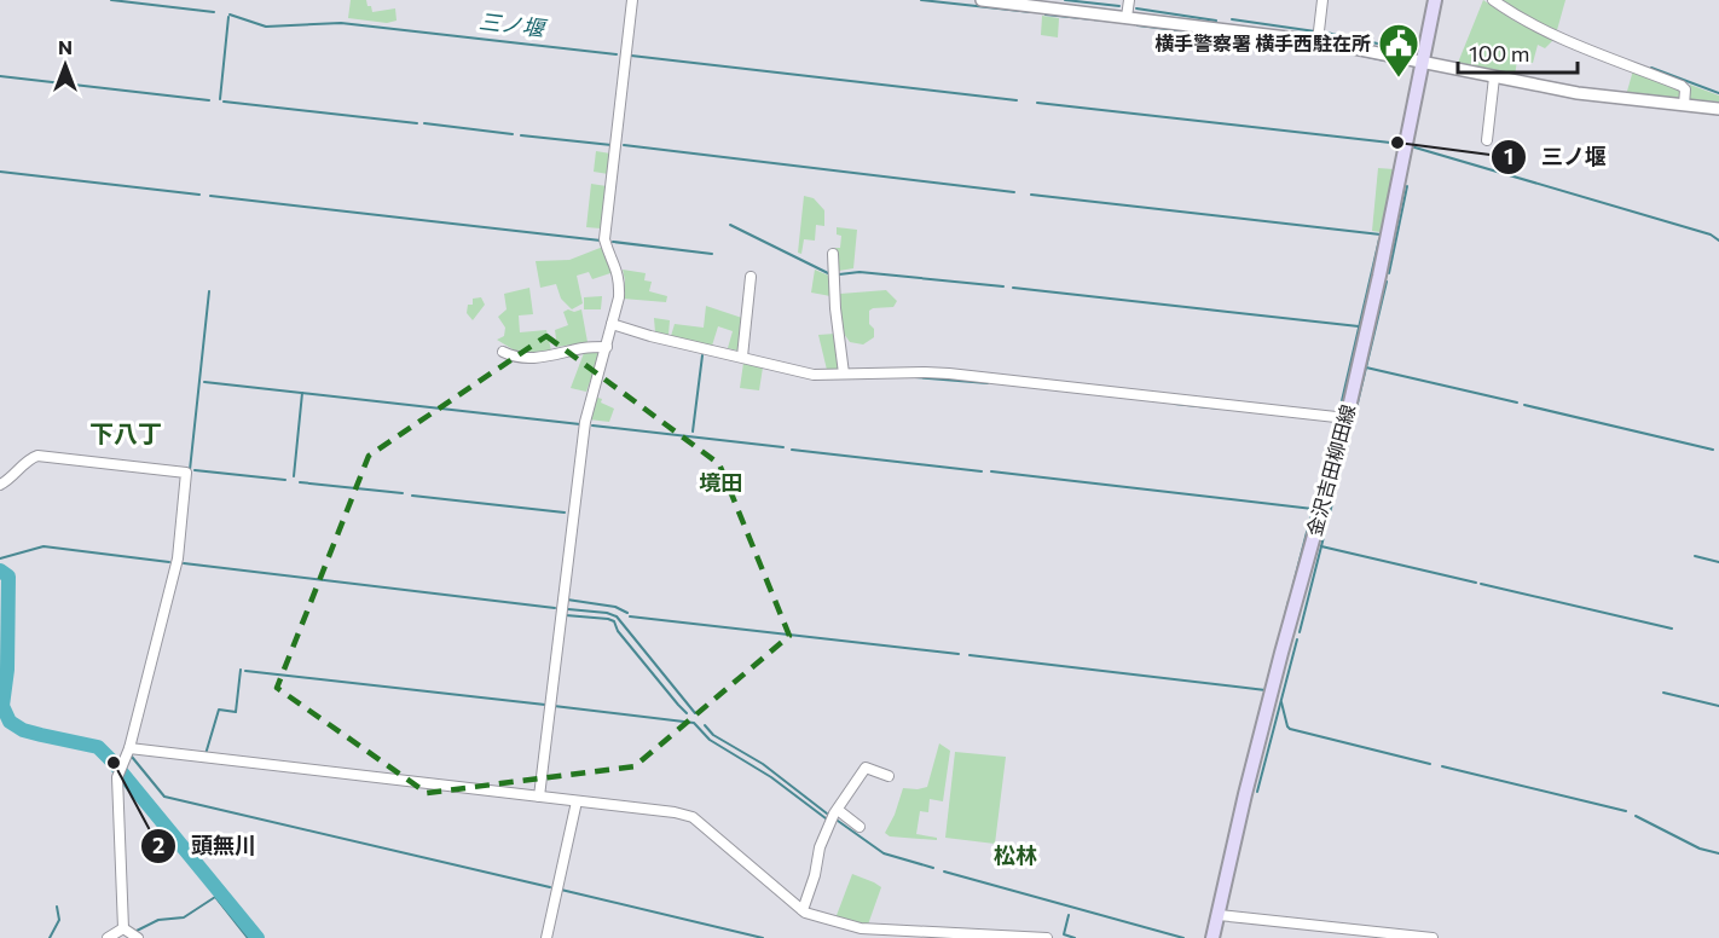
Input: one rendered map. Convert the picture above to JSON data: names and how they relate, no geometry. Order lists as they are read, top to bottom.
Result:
{
  "streets": {
    "main road": ["金沢吉田柳田線"]
  },
  "districts": ["下八丁", "境田", "松林"],
  "water": ["三ノ堰"],
  "places": {
    "public building": ["横手警察署 横手西駐在所"],
    "other": ["三ノ堰", "頭無川"]
  },
  "scale_bar": "100 m",
  "north": "top"
}
